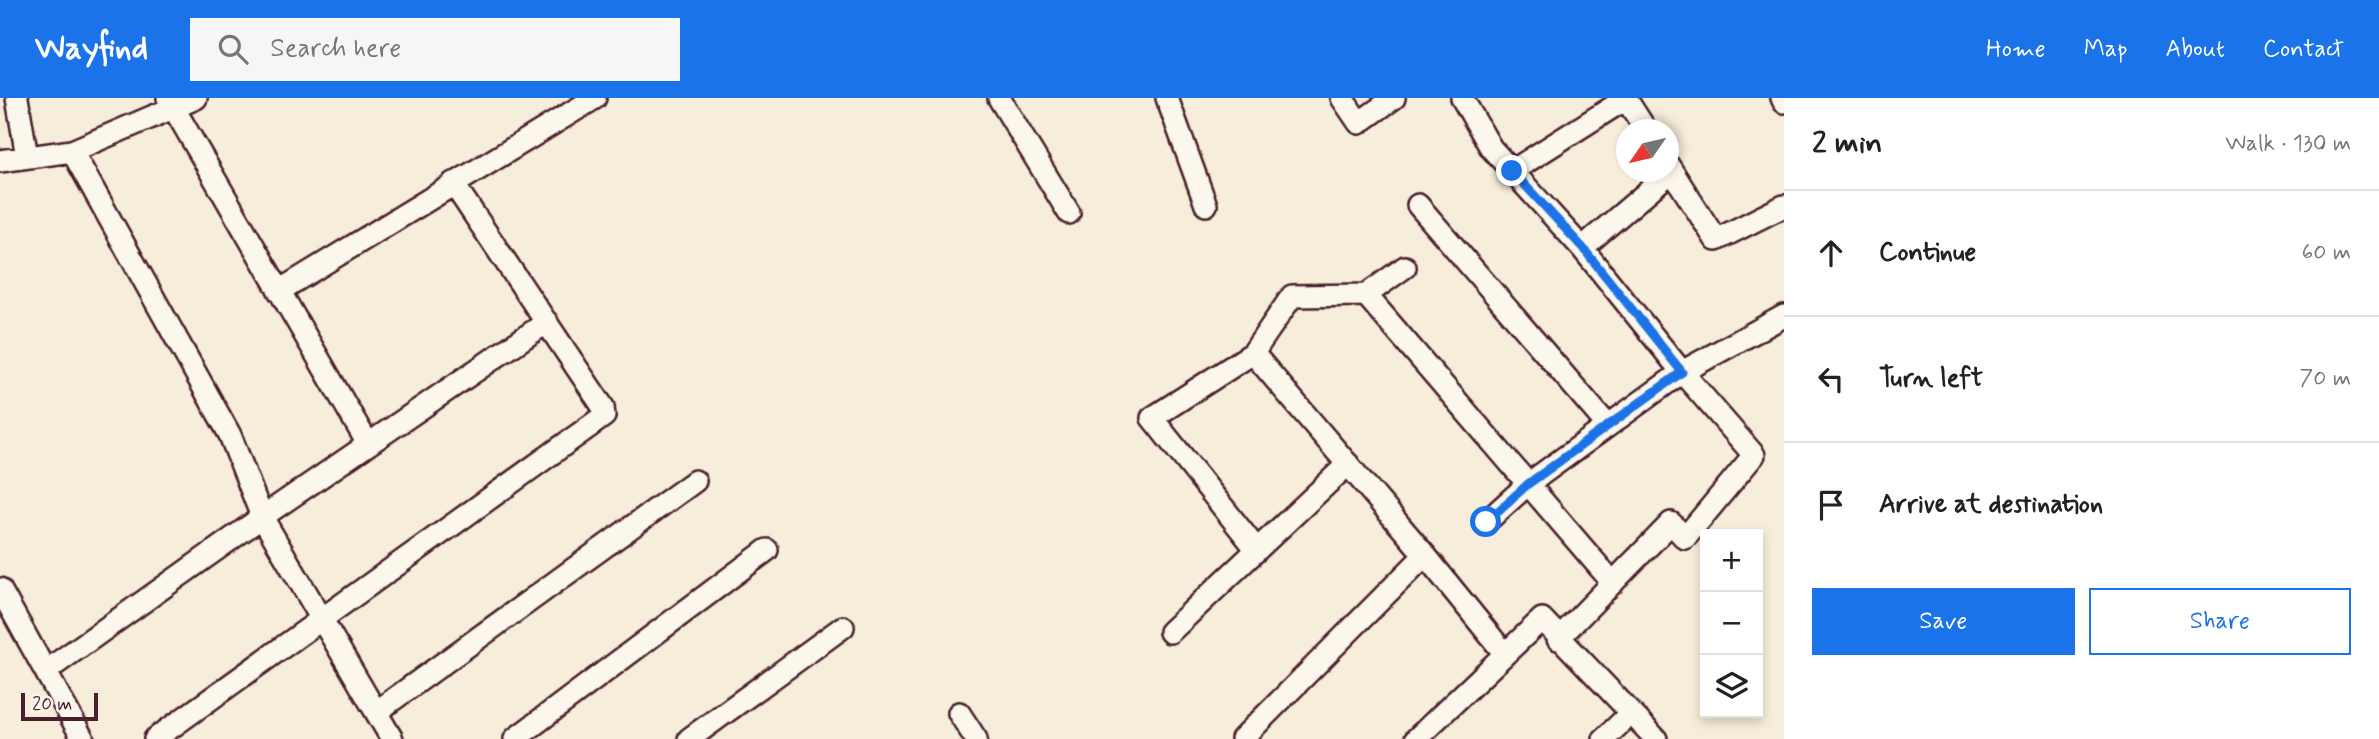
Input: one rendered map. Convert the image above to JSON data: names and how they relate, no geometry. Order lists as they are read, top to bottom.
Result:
{
  "scale_bar": "20 m",
  "north": "bottom left",
  "page": {
    "header": "Wayfind",
    "search": "Search here",
    "nav": [
      "Home",
      "Map",
      "About",
      "Contact"
    ],
    "heading": ["2 min", "Walk · 130 m"],
    "list": [
      ["Continue", "60 m"],
      ["Turn left", "70 m"],
      "Arrive at destination"
    ],
    "map_buttons": ["+", "−"],
    "buttons": ["Save", "Share"],
    "scale": "20 m"
  }
}
